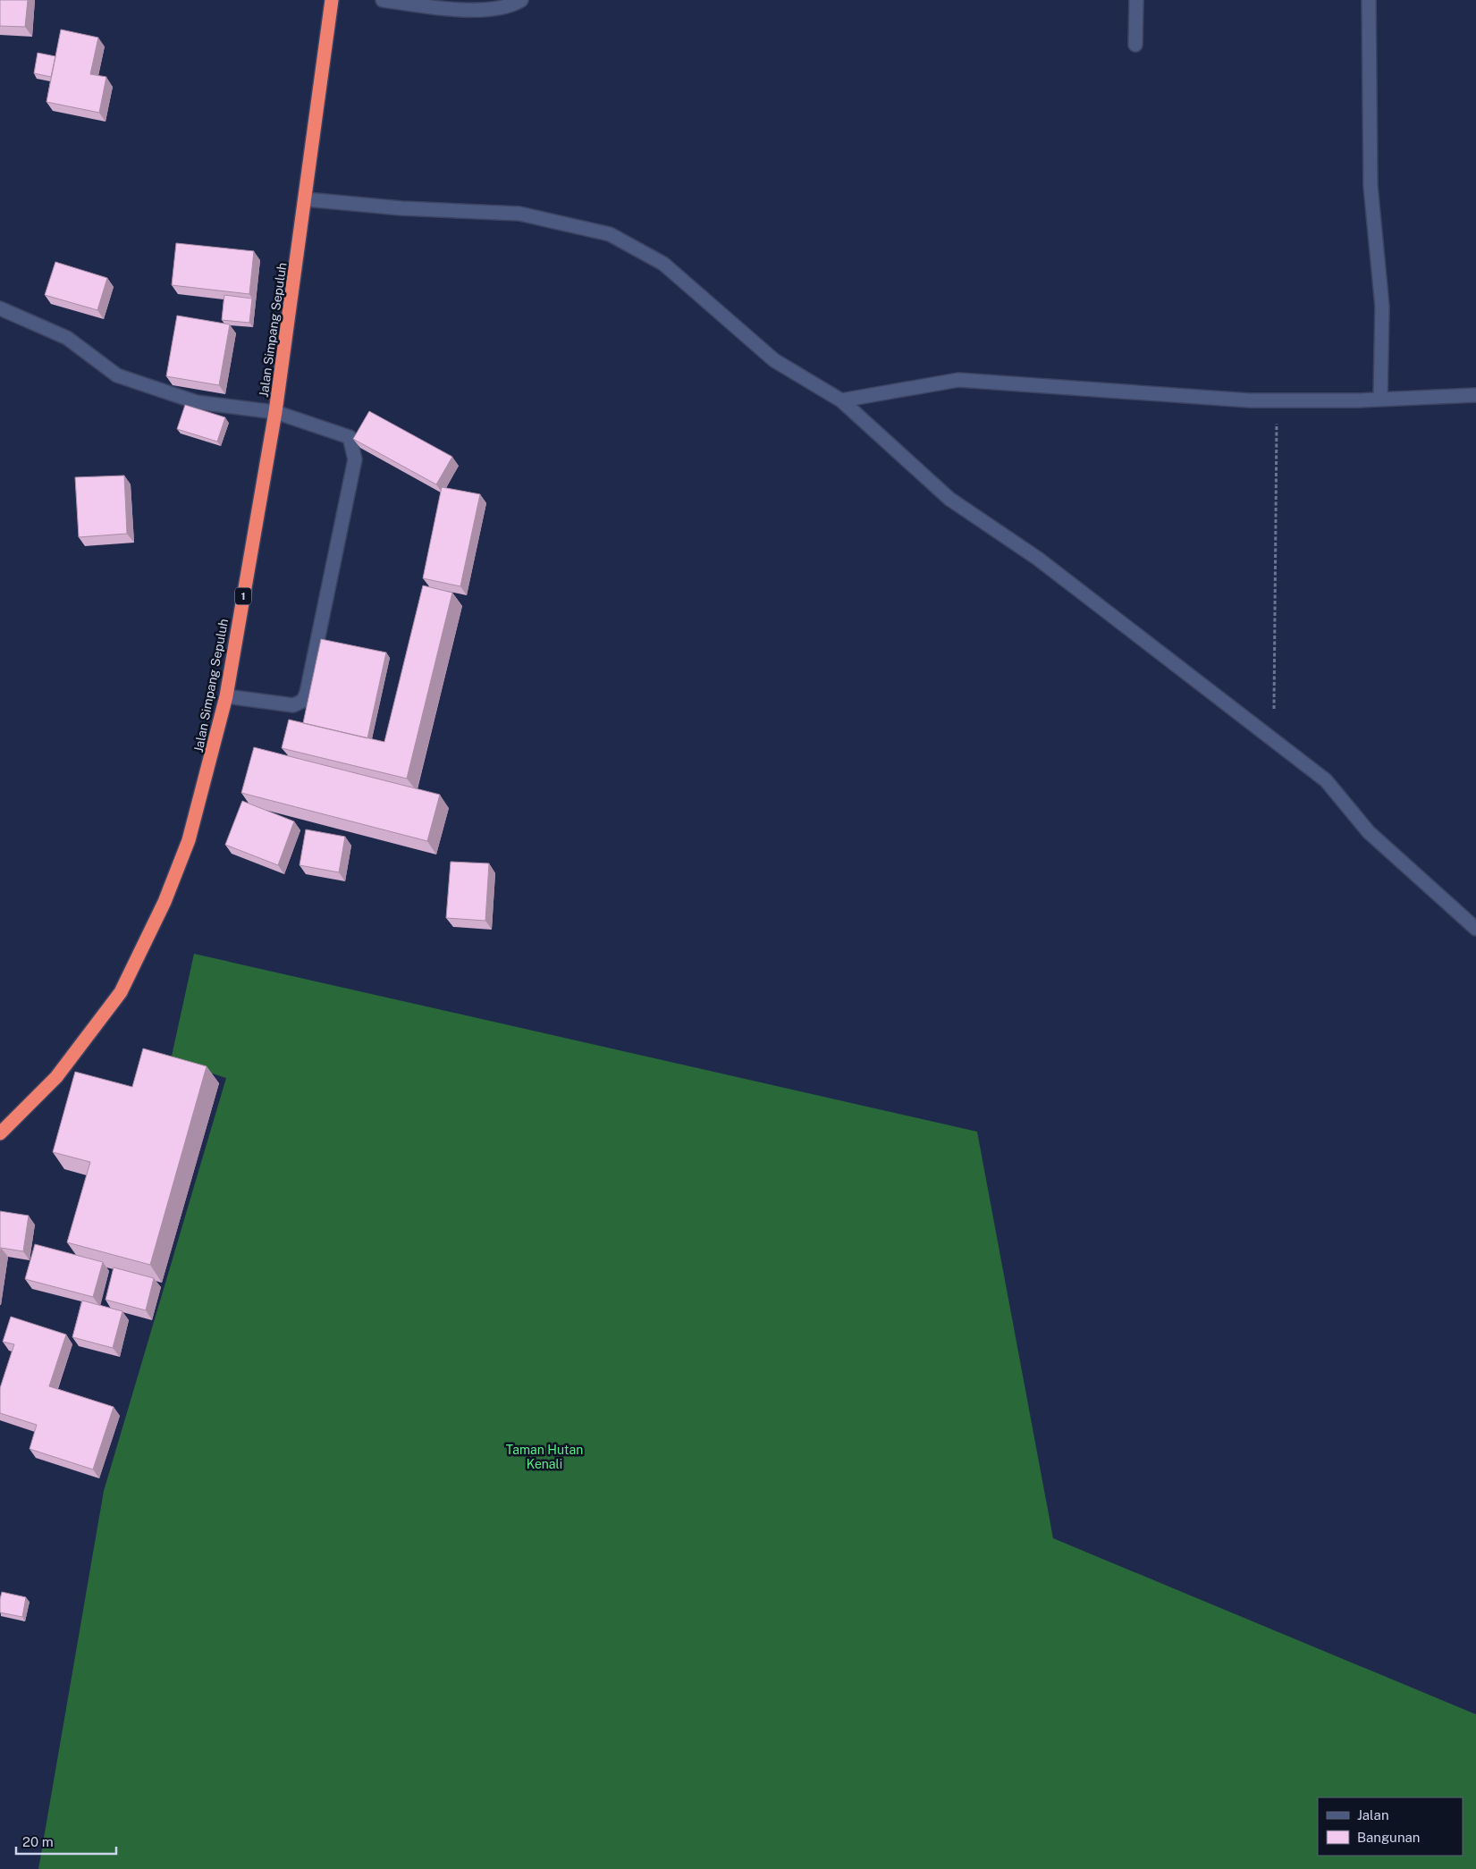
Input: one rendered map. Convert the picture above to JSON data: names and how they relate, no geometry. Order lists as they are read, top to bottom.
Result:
{
  "streets": {
    "highway": ["Jalan Simpang Sepuluh", "1"]
  },
  "parks": ["Taman Hutan Kenali"],
  "legend": ["Jalan", "Bangunan"],
  "scale_bar": "20 m"
}
